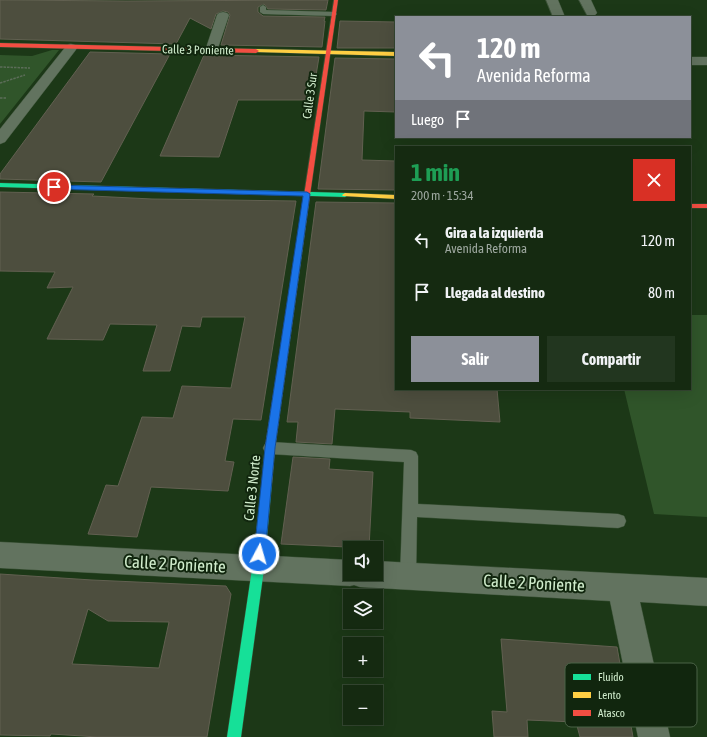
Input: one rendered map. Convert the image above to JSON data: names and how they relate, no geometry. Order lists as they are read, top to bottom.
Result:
{
  "streets": {
    "street": [
      "Calle 3 Poniente",
      "Calle 3 Sur",
      "Calle 3 Norte",
      "Calle 2 Poniente"
    ]
  },
  "crossings": [
    ["Calle 3 Poniente", "Calle 3 Sur"],
    ["Calle 3 Sur", "Calle 3 Norte"],
    ["Calle 3 Norte", "Calle 2 Poniente"]
  ],
  "legend": ["Fluido", "Lento", "Atasco"],
  "page": {
    "turn": ["120 m", "Avenida Reforma"],
    "then": "Luego",
    "heading": ["1 min", "200 m · 15:34"],
    "list": [
      {
        "name": "Gira a la izquierda",
        "note": "Avenida Reforma",
        "value": "120 m"
      },
      {
        "name": "Llegada al destino",
        "value": "80 m"
      }
    ],
    "buttons": ["Salir", "Compartir"],
    "map_buttons": ["+", "−"]
  }
}
